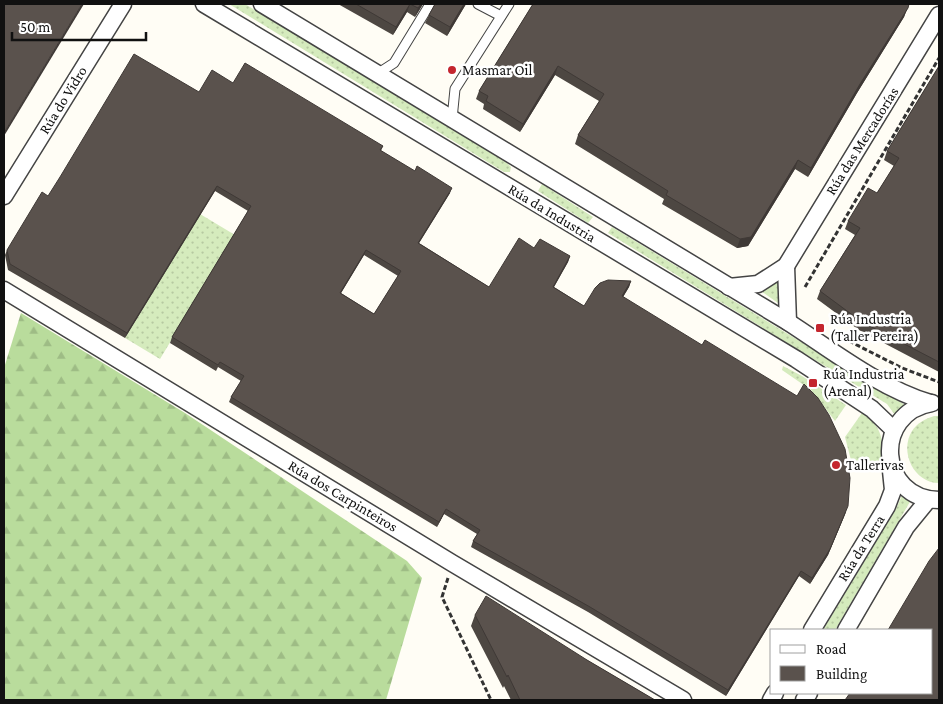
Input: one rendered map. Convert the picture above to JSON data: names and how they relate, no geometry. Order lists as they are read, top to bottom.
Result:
{
  "streets": {
    "street": [
      "Rúa do Vidro",
      "Rúa das Mercadorías",
      "Rúa da Industria",
      "Rúa dos Carpinteiros",
      "Rúa da Terra"
    ]
  },
  "crossings": [
    ["Rúa das Mercadorías", "Rúa da Industria"],
    ["Rúa da Industria", "Rúa da Terra"]
  ],
  "places": {
    "other": ["Masmar Oil", "Tallerivas"],
    "transit": ["Rúa Industria (Taller Pereira)", "Rúa Industria (Arenal)"]
  },
  "legend": ["Road", "Building"],
  "scale_bar": "50 m"
}
